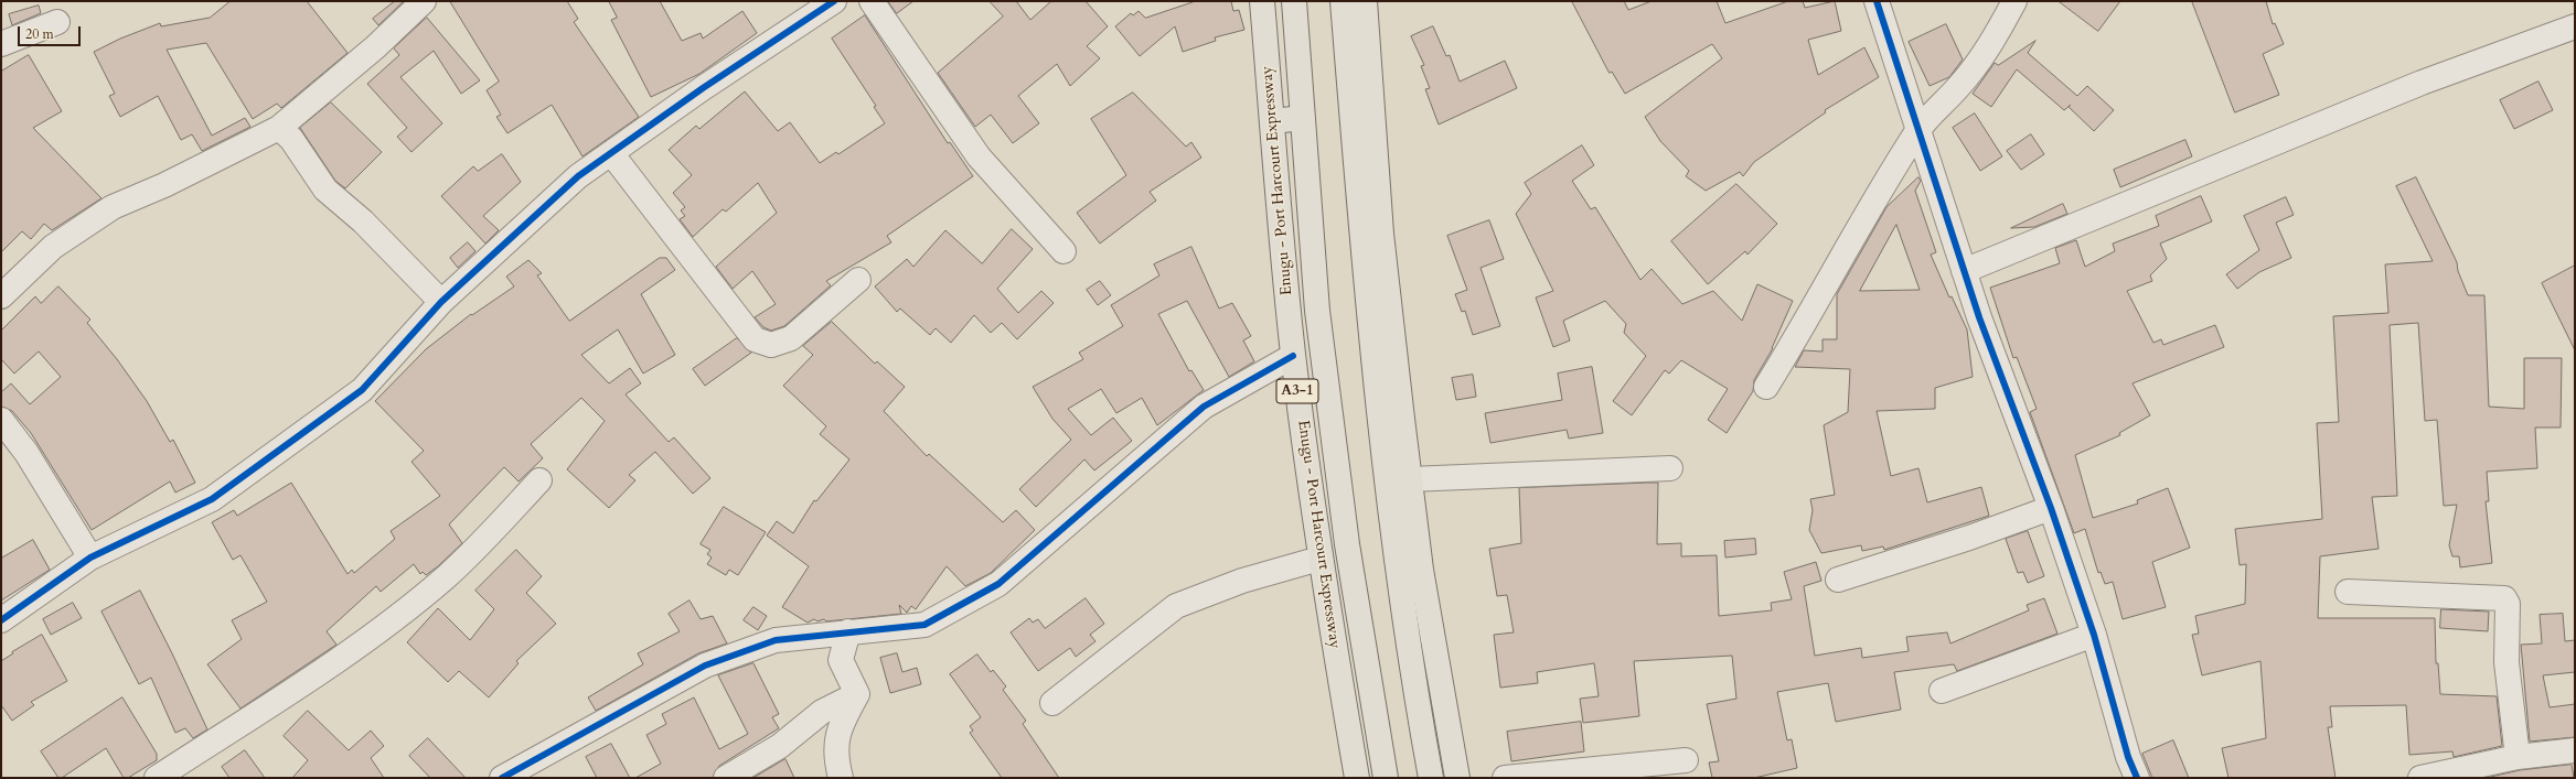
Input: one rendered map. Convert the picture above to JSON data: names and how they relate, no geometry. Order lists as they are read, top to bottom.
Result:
{
  "streets": {
    "main road": ["Enugu - Port Harcourt Expressway", "A3-1"]
  },
  "scale_bar": "20 m"
}
